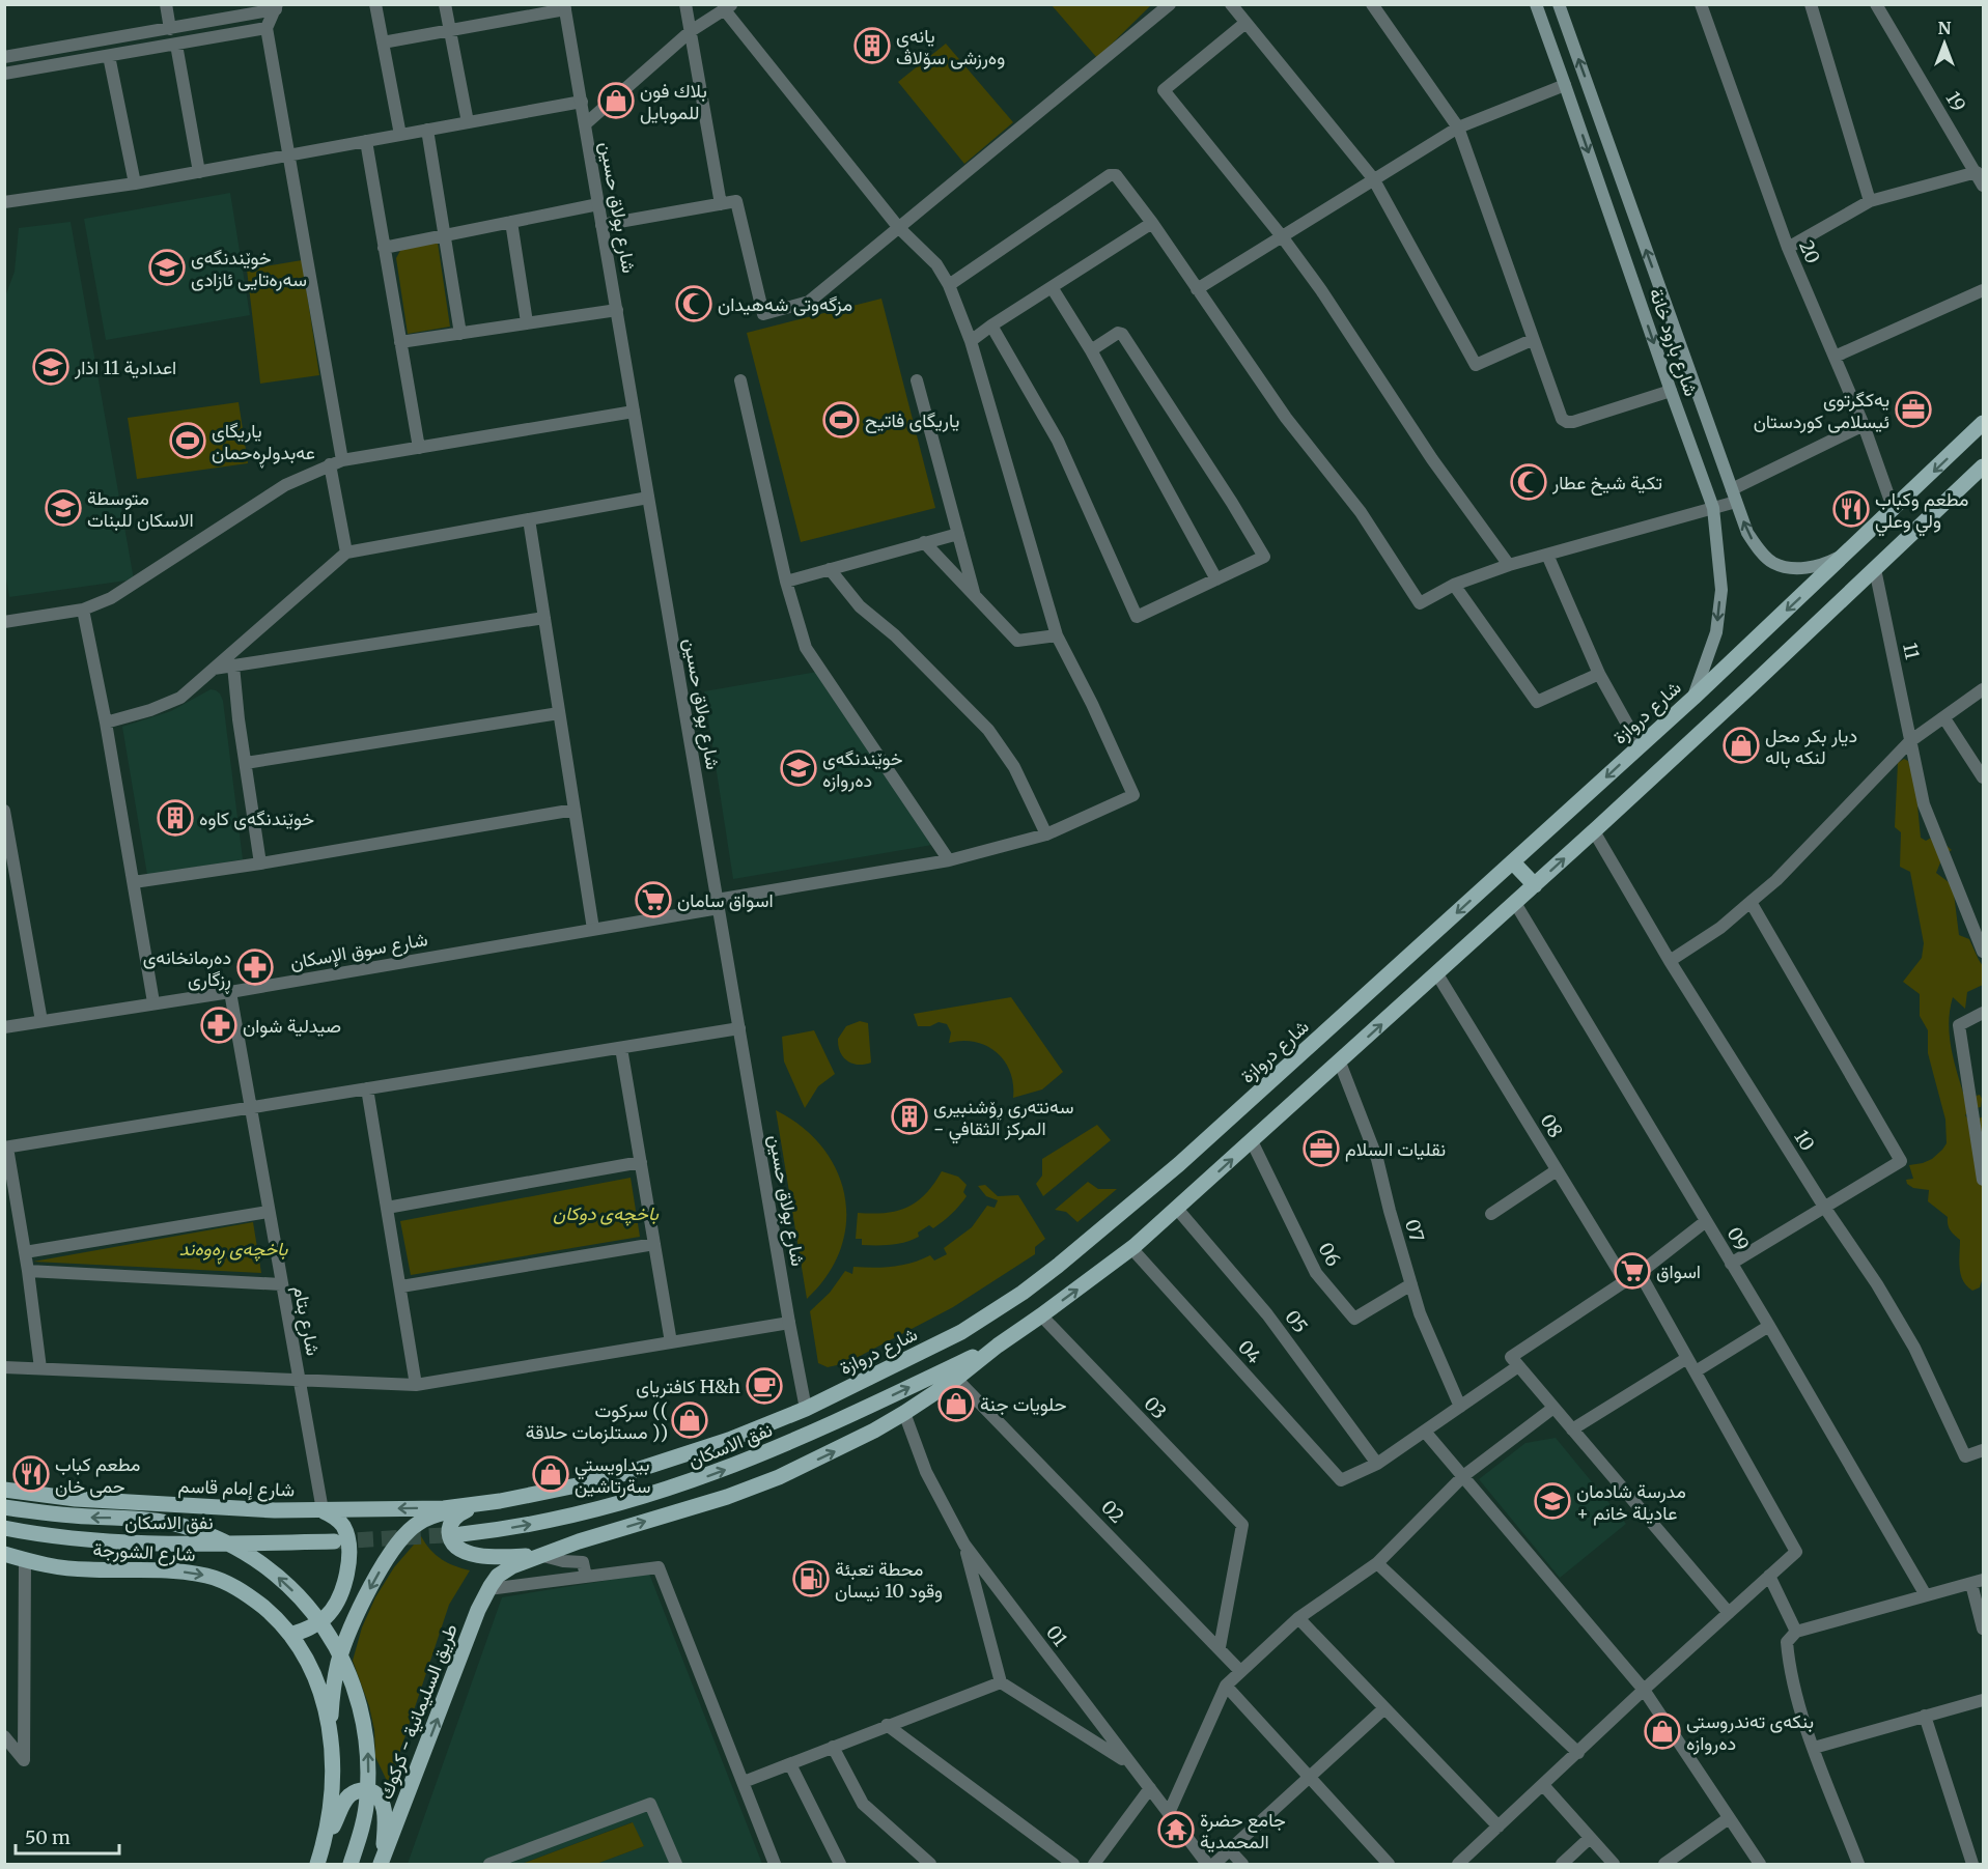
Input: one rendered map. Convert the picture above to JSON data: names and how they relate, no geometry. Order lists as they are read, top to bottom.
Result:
{
  "streets": {
    "main road": [
      "شارع بارود خانة",
      "شارع دروازة",
      "نفق الاسكان",
      "شارع إمام قاسم",
      "شارع الشورجة",
      "طريق السليمانية - كركوك"
    ],
    "street": [
      "19",
      "شارع بولاق حسين",
      "20",
      "11",
      "شارع سوق الإسكان",
      "08",
      "10",
      "07",
      "09",
      "06",
      "شارع بتام",
      "05",
      "04",
      "03",
      "02",
      "01"
    ]
  },
  "crossings": [
    ["شارع بولاق حسين", "شارع دروازة"],
    ["شارع بولاق حسين", "شارع سوق الإسكان"],
    ["20", "شارع دروازة"],
    ["شارع بارود خانة", "شارع دروازة"],
    ["شارع دروازة", "شارع إمام قاسم"],
    ["شارع سوق الإسكان", "شارع بتام"],
    ["07", "06"],
    ["شارع بتام", "شارع إمام قاسم"],
    ["05", "04"],
    ["03", "02"]
  ],
  "one_way": ["شارع الشورجة"],
  "parks": ["باخچەی دوکان", "باخچەی ڕەوەند"],
  "places": {
    "building": ["یانەی وەرزشی سۆلاڤ", "خوێندنگەی کاوە", "سەنتەری ڕۆشنبیری - المرکز الثقافي"],
    "shop": [
      "بلاك فون للموبايل",
      "ديار بكر محل لنكه باله",
      "حلویات جنة",
      "سركوت (( مستلزمات حلاقة ))",
      "بيداويستي سةرتاشين",
      "بنکەی تەندروستی دەروازە"
    ],
    "school or university": [
      "خوێندنگەی سەرەتایی ئازادی",
      "اعدادية 11 اذار",
      "متوسطة الاسكان للبنات",
      "خوێندنگەی دەروازە",
      "مدرسة شادمان + عاديلة خانم"
    ],
    "mosque": ["مزگەوتی شەهیدان", "تكية شيخ عطار"],
    "office": ["یەکگرتوی ئیسلامی کوردستان", "نقليات السلام"],
    "sports": ["یاریگای فاتیح", "یاریگای عەبدولڕەحمان"],
    "restaurant": ["مطعم وكباب ولي وعلي", "مطعم كباب حمى خان"],
    "supermarket": ["اسواق سامان", "اسواق"],
    "pharmacy": ["دەرمانخانەی ڕزگاری", "صيدلية شوان"],
    "cafe": ["کافتریای H&h"],
    "fuel station": ["محطة تعبئة وقود 10 نيسان"],
    "temple": ["جامع حضرة المحمدية"]
  },
  "scale_bar": "50 m",
  "north": "top"
}
